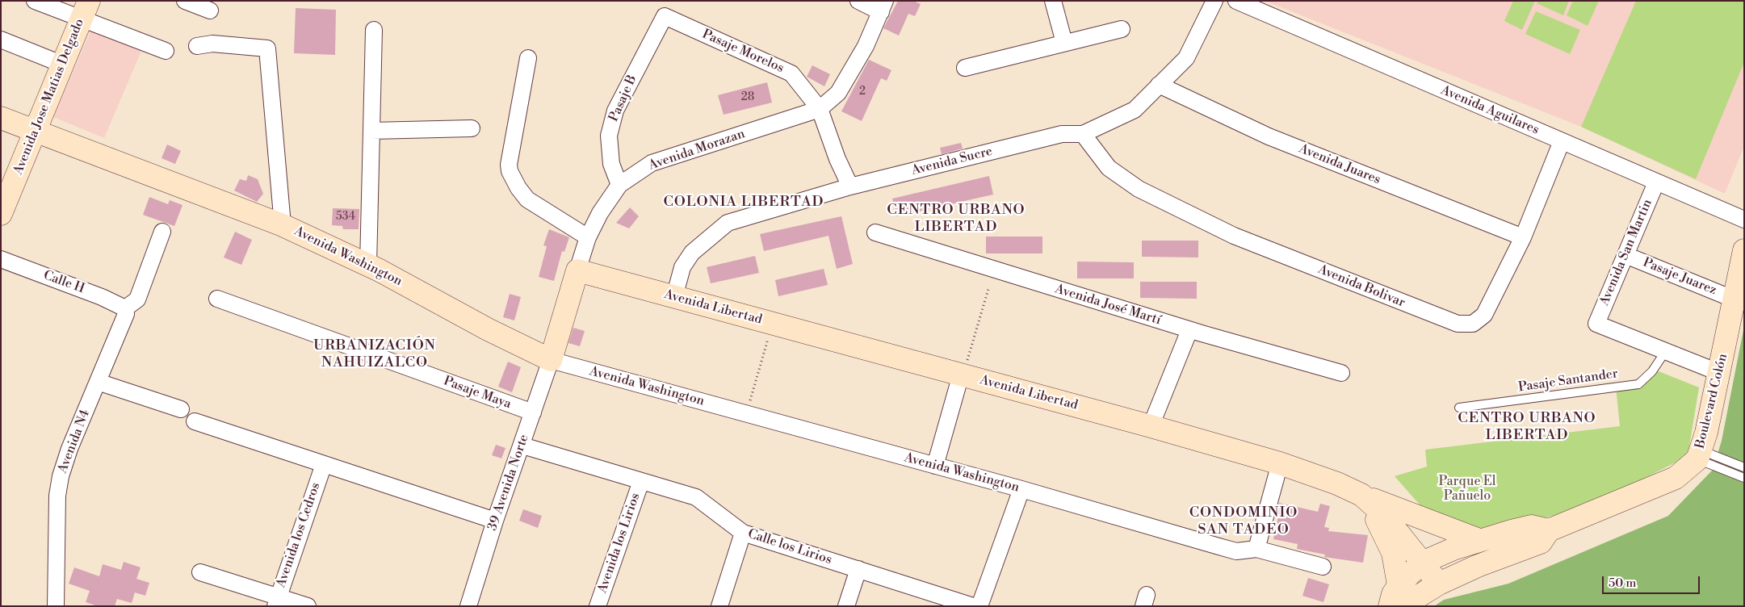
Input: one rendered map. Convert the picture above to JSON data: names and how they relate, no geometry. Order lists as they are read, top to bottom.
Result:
{
  "streets": {
    "main road": [
      "Avenida Jose Matias Delgado",
      "Avenida Morazan",
      "Avenida Washington",
      "Avenida Libertad",
      "Boulevard Colón"
    ],
    "street": [
      "Pasaje Morelos",
      "Pasaje B",
      "Avenida Aguilares",
      "Avenida Sucre",
      "Avenida Juares",
      "Avenida San Martin",
      "Pasaje Juarez",
      "Calle H",
      "Avenida Bolivar",
      "Avenida José Martí",
      "Pasaje Maya",
      "Avenida N4",
      "39 Avenida Norte",
      "Avenida los Cedros",
      "Avenida los Lirios",
      "Calle los Lirios"
    ],
    "lane": ["Pasaje Santander"]
  },
  "crossings": [
    ["Pasaje Morelos", "Pasaje B"],
    ["Pasaje Morelos", "Avenida Morazan"],
    ["Pasaje Morelos", "Avenida Sucre"],
    ["Avenida Jose Matias Delgado", "Avenida Washington"],
    ["Pasaje B", "Avenida Morazan"],
    ["Avenida Aguilares", "Avenida San Martin"],
    ["Avenida Aguilares", "Avenida Bolivar"],
    ["Avenida Morazan", "Avenida Washington"],
    ["Avenida Morazan", "Avenida Libertad"],
    ["Avenida Morazan", "39 Avenida Norte"],
    ["Avenida Sucre", "Avenida Juares"],
    ["Avenida Sucre", "Avenida Bolivar"],
    ["Avenida Sucre", "Avenida Libertad"],
    ["Avenida Juares", "Avenida Bolivar"],
    ["Avenida San Martin", "Pasaje Juarez"],
    ["Avenida San Martin", "Pasaje Santander"],
    ["Avenida Washington", "39 Avenida Norte"],
    ["Pasaje Juarez", "Boulevard Colón"],
    ["Calle H", "Avenida N4"],
    ["Pasaje Maya", "39 Avenida Norte"],
    ["39 Avenida Norte", "Calle los Lirios"],
    ["Avenida los Lirios", "Calle los Lirios"]
  ],
  "districts": [
    "COLONIA LIBERTAD",
    "CENTRO URBANO LIBERTAD",
    "URBANIZACIÓN NAHUIZALCO",
    "CENTRO URBANO LIBERTAD",
    "CONDOMINIO SAN TADEO"
  ],
  "parks": ["Parque El Pañuelo"],
  "house_numbers": ["2", "28", "534"],
  "scale_bar": "50 m"
}
